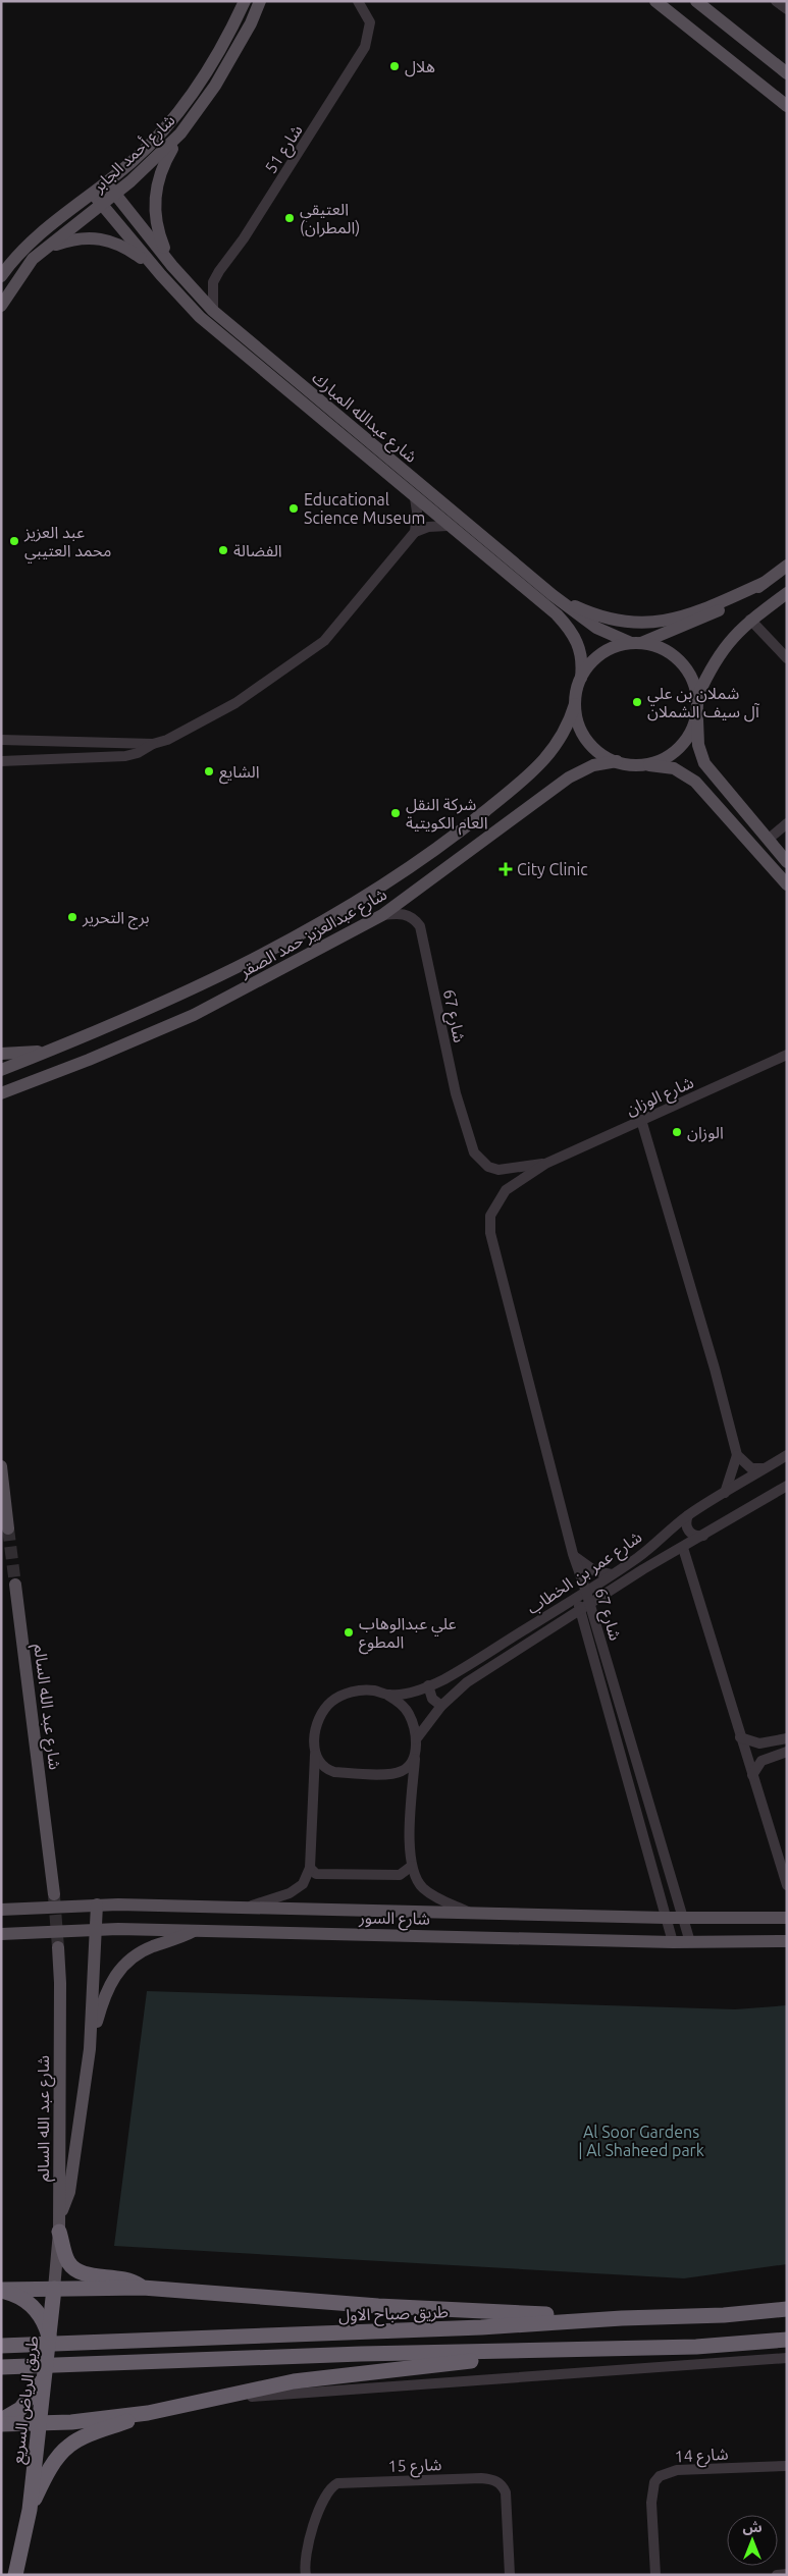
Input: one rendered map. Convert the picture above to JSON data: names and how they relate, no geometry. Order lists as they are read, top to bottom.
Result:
{
  "streets": {
    "highway": ["طريق صباح الاول", "طريق الرياض السريع"],
    "main road": [
      "شارع أحمد الجابر",
      "شارع عبدالله المبارك",
      "شارع عبدالعزيز حمد الصقر",
      "شارع عبد الله السالم",
      "شارع السور"
    ],
    "street": [
      "شارع 51",
      "شارع 67",
      "شارع الوزان",
      "شارع عمر بن الخطاب",
      "شارع 14",
      "شارع 15"
    ]
  },
  "crossings": [
    ["شارع 51", "شارع عبدالله المبارك"],
    ["شارع أحمد الجابر", "شارع عبدالله المبارك"],
    ["شارع عبدالله المبارك", "شارع عبدالعزيز حمد الصقر"],
    ["شارع عبدالعزيز حمد الصقر", "شارع 67"],
    ["شارع 67", "شارع الوزان"],
    ["شارع 67", "شارع عمر بن الخطاب"],
    ["شارع 67", "شارع السور"],
    ["شارع عبد الله السالم", "طريق الرياض السريع"]
  ],
  "parks": ["Al Soor Gardens | Al Shaheed park"],
  "places": {
    "other": [
      "هلال",
      "العتيقي (المطران)",
      "Educational Science Museum",
      "عبد العزيز محمد العتيبي",
      "الفضالة",
      "شملان بن علي آل سيف الشملان",
      "الشايع",
      "شركة النقل العام الكويتية",
      "برج التحرير",
      "الوزان",
      "علي عبدالوهاب المطوع"
    ],
    "health": ["City Clinic"]
  },
  "north": "top"
}
